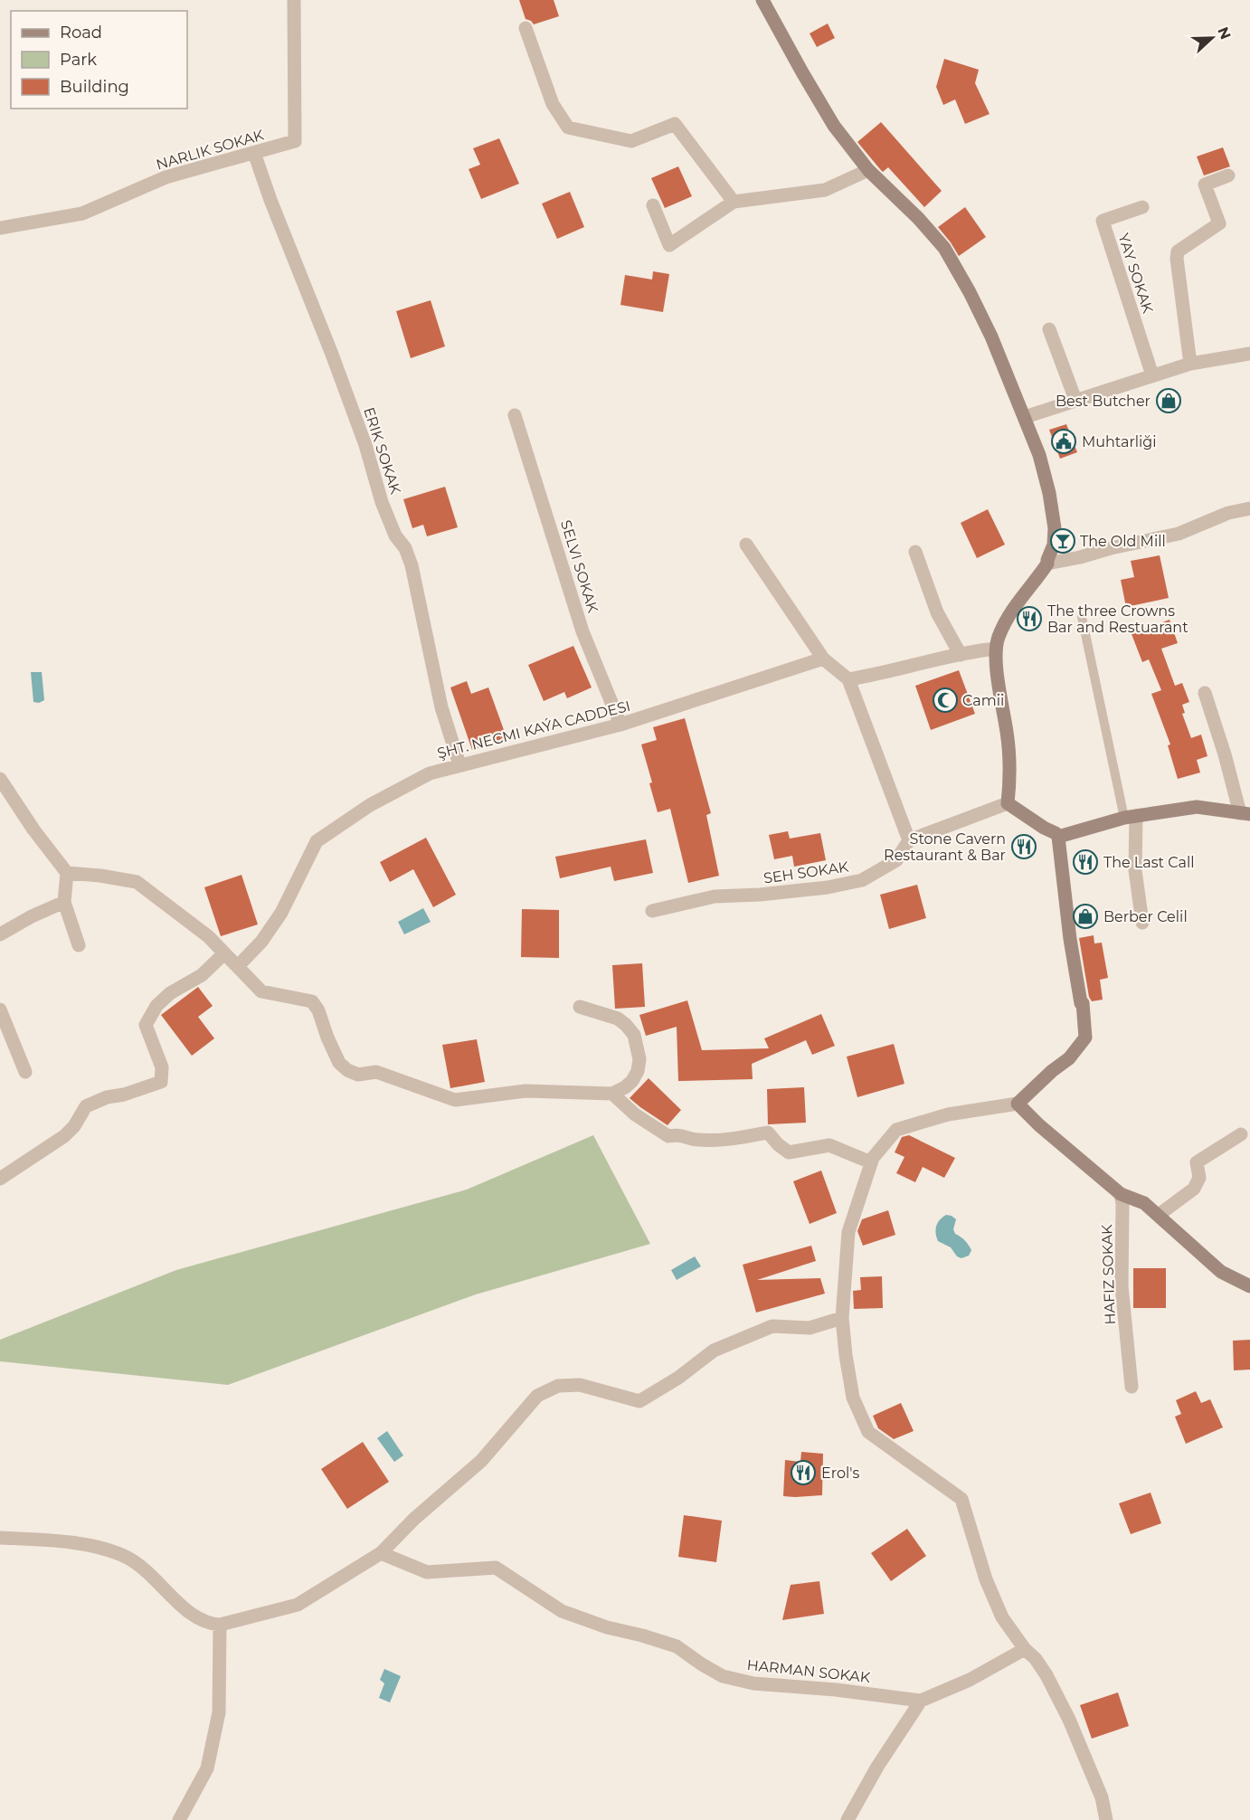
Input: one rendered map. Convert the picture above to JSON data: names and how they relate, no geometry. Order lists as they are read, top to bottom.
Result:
{
  "streets": {
    "street": [
      "NARLIK SOKAK",
      "YAY SOKAK",
      "ERIK SOKAK",
      "SELVI SOKAK",
      "ŞHT. NECMI KAÝA CADDESI",
      "SEH SOKAK",
      "HAFIZ SOKAK",
      "HARMAN SOKAK"
    ]
  },
  "crossings": [
    ["NARLIK SOKAK", "ERIK SOKAK"],
    ["ERIK SOKAK", "ŞHT. NECMI KAÝA CADDESI"],
    ["SELVI SOKAK", "ŞHT. NECMI KAÝA CADDESI"]
  ],
  "places": {
    "shop": ["Best Butcher", "Berber Celil"],
    "public building": ["Muhtarliği"],
    "bar": ["The Old Mill"],
    "restaurant": [
      "The three Crowns Bar and Restuarant",
      "Stone Cavern Restaurant & Bar",
      "The Last Call",
      "Erol's"
    ],
    "mosque": ["Camii"]
  },
  "legend": ["Road", "Park", "Building"],
  "north": "right"
}
